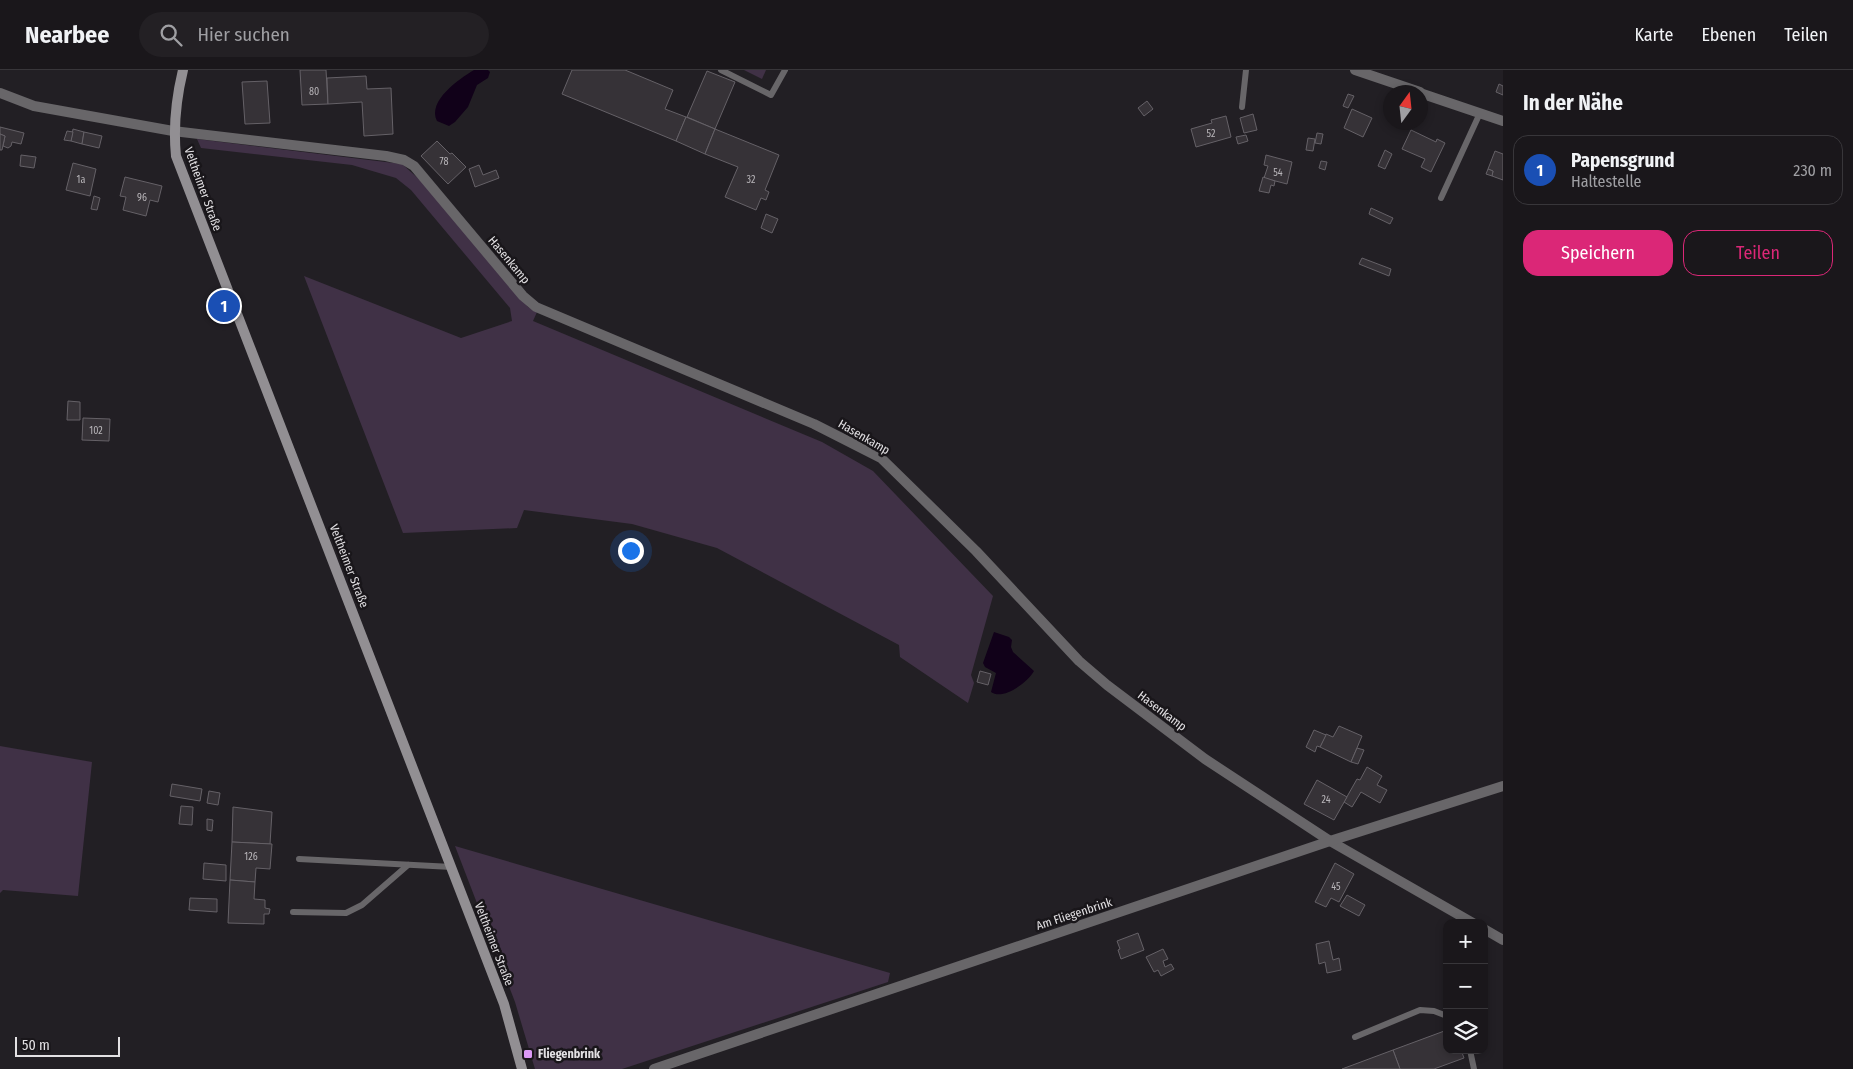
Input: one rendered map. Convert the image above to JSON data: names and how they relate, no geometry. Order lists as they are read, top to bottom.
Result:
{
  "streets": {
    "main road": ["Veltheimer Straße"],
    "street": ["Hasenkamp", "Am Fliegenbrink"]
  },
  "crossings": [
    ["Veltheimer Straße", "Hasenkamp"],
    ["Hasenkamp", "Am Fliegenbrink"]
  ],
  "places": {
    "transit": ["Fliegenbrink"]
  },
  "house_numbers": [
    "80",
    "52",
    "78",
    "54",
    "1a",
    "32",
    "96",
    "102",
    "24",
    "126",
    "45"
  ],
  "scale_bar": "50 m",
  "north": "top",
  "page": {
    "header": "Nearbee",
    "search": "Hier suchen",
    "nav": ["Karte", "Ebenen", "Teilen"],
    "heading": "In der Nähe",
    "list": [
      {
        "mark": "1",
        "name": "Papensgrund",
        "note": "Haltestelle",
        "value": "230 m"
      }
    ],
    "buttons": ["Speichern", "Teilen"],
    "pins": "1",
    "map_buttons": ["+", "−"],
    "scale": "50 m"
  }
}
